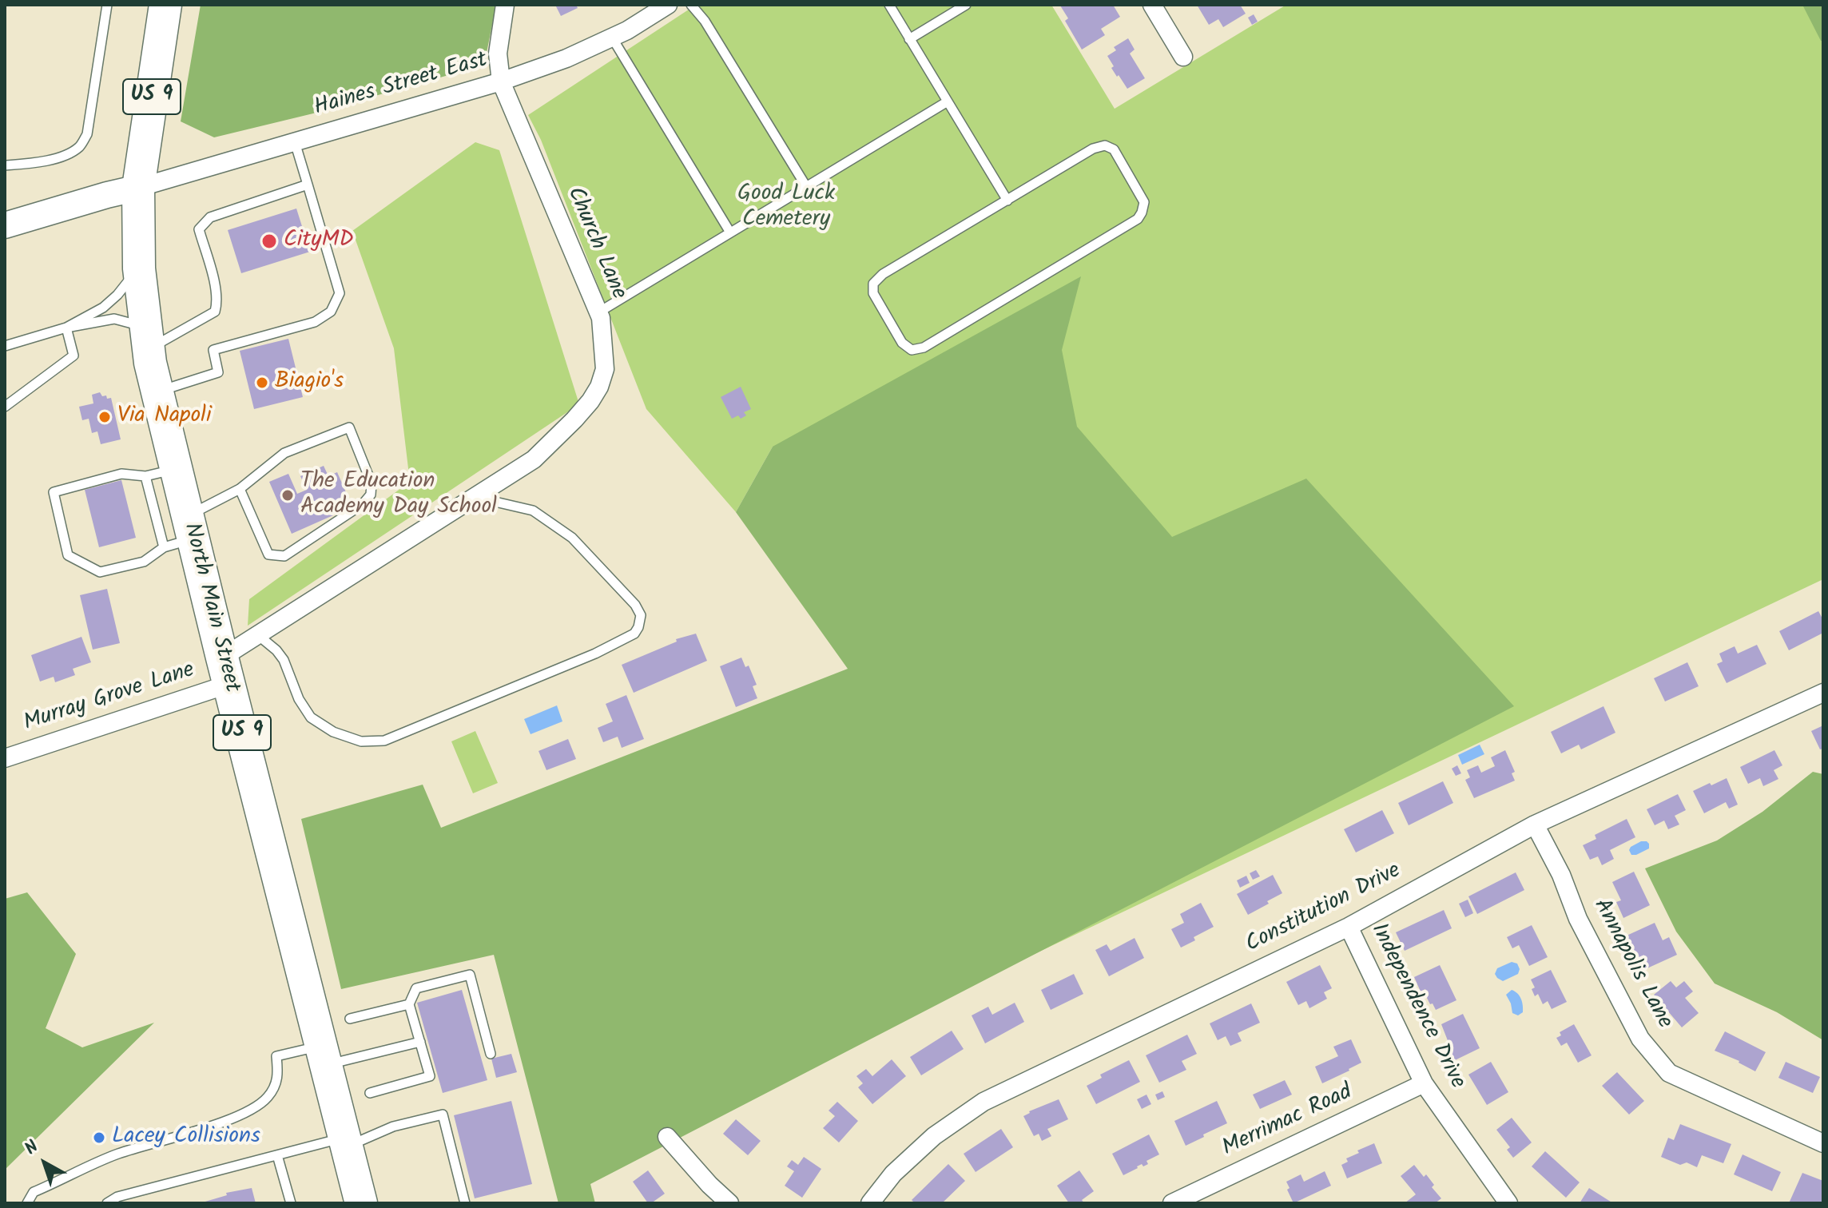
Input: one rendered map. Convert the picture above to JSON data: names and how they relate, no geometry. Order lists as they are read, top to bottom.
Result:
{
  "streets": {
    "highway": ["US 9", "North Main Street"],
    "street": [
      "Haines Street East",
      "Church Lane",
      "Murray Grove Lane",
      "Constitution Drive",
      "Annapolis Lane",
      "Independence Drive",
      "Merrimac Road"
    ]
  },
  "crossings": [
    ["Haines Street East", "Church Lane"],
    ["Haines Street East", "North Main Street"],
    ["Church Lane", "North Main Street"],
    ["Church Lane", "Murray Grove Lane"],
    ["North Main Street", "Murray Grove Lane"],
    ["Constitution Drive", "Annapolis Lane"],
    ["Constitution Drive", "Independence Drive"],
    ["Independence Drive", "Merrimac Road"]
  ],
  "parks": ["Good Luck Cemetery"],
  "places": [
    "CityMD",
    "Biagio's",
    "Via Napoli",
    "The Education Academy Day School",
    "Lacey Collisions"
  ],
  "north": "top left"
}
